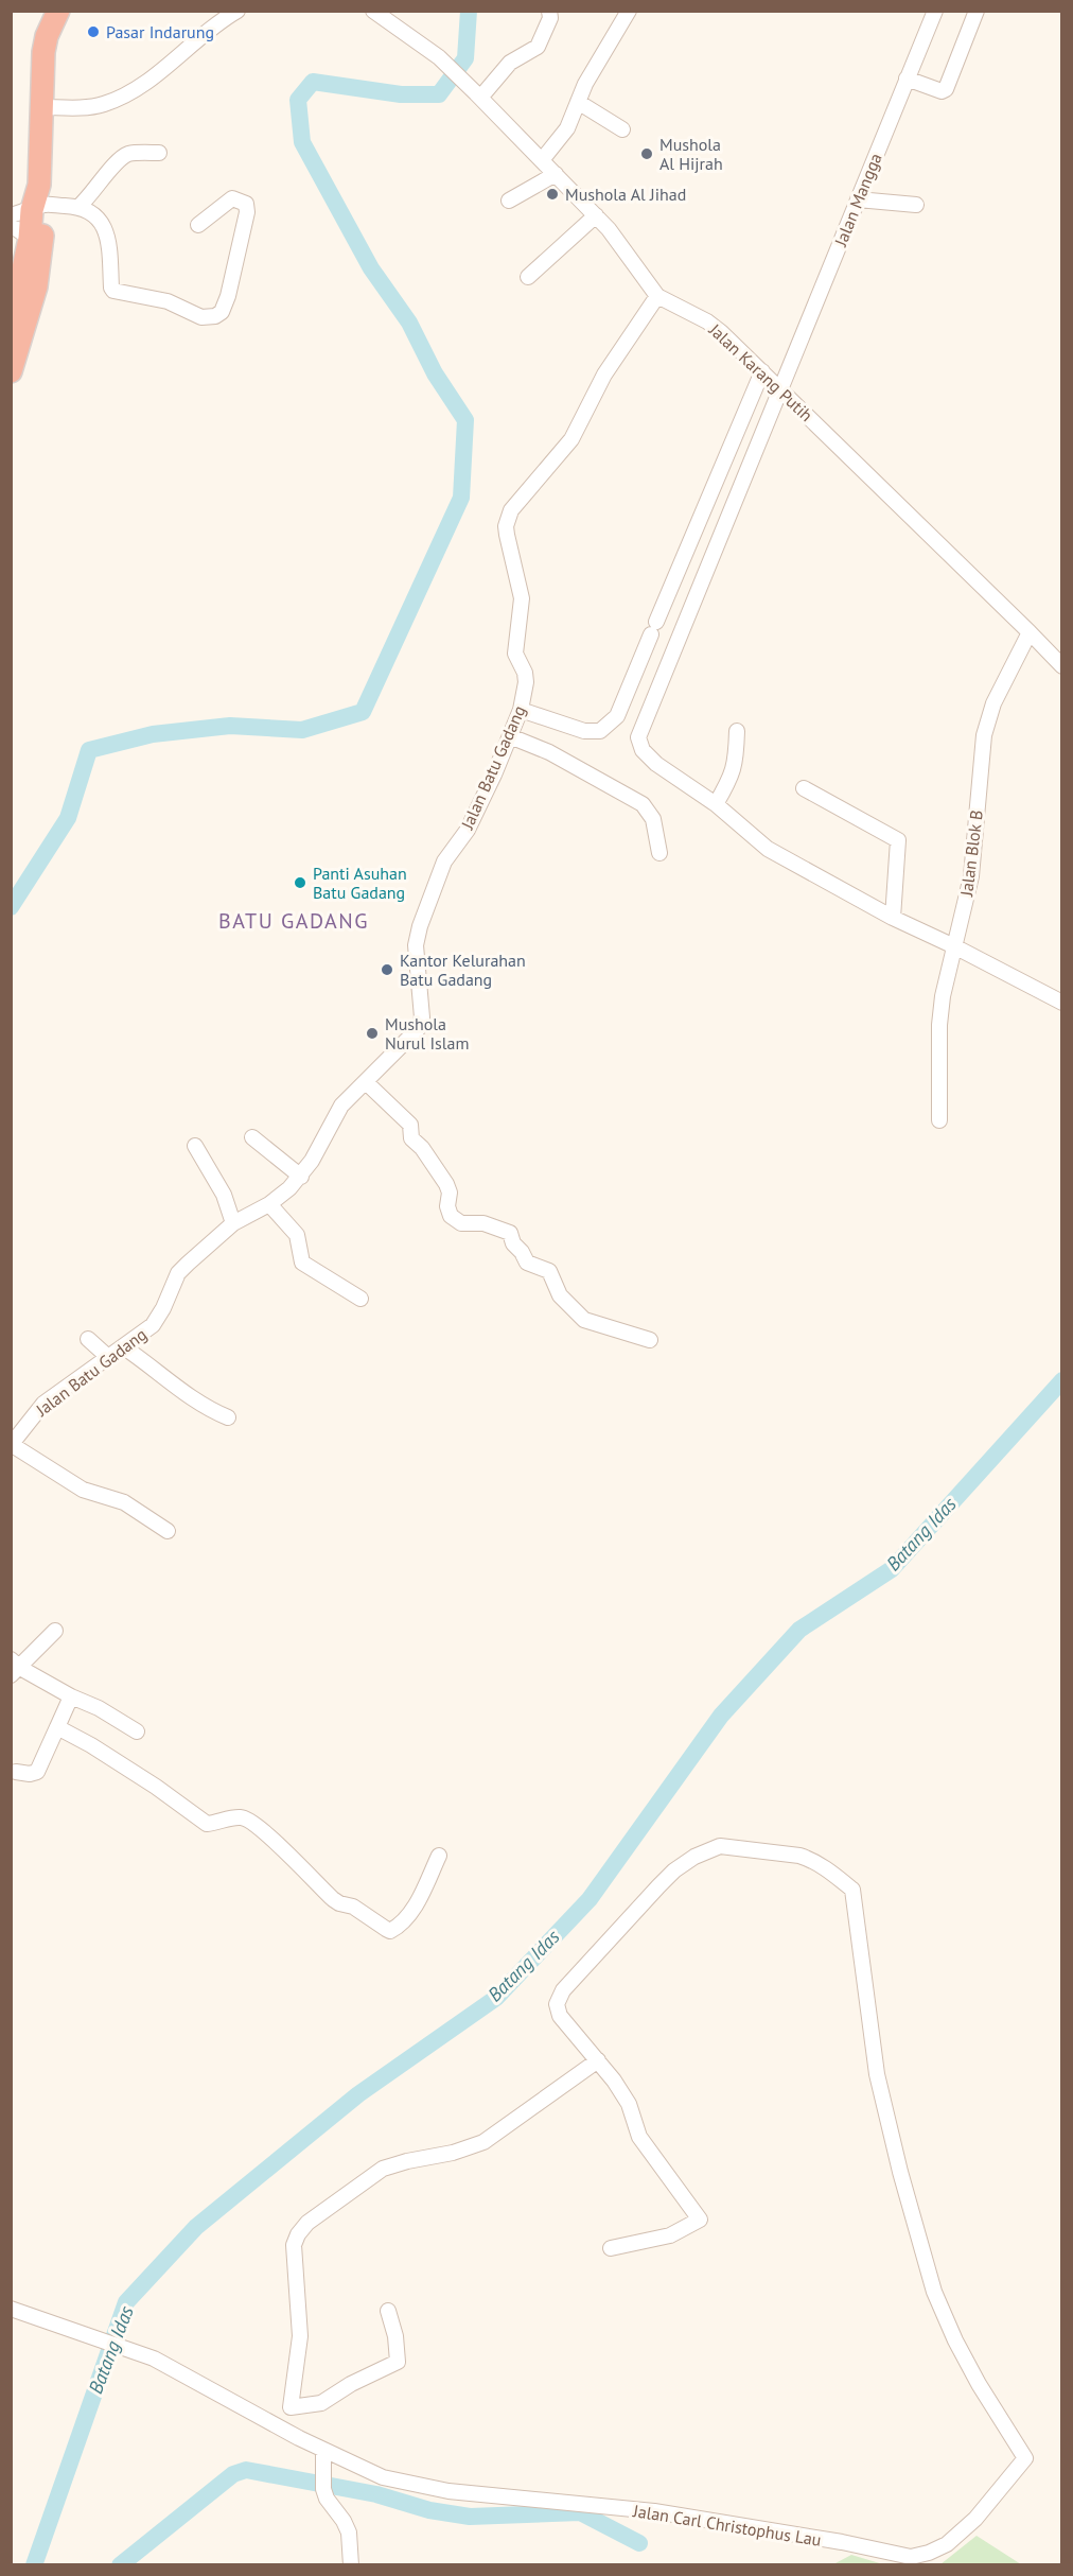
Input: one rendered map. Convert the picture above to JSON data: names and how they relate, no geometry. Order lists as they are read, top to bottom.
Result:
{
  "streets": {
    "street": [
      "Jalan Mangga",
      "Jalan Karang Putih",
      "Jalan Batu Gadang",
      "Jalan Blok B",
      "Jalan Carl Christophus Lau"
    ]
  },
  "crossings": [
    ["Jalan Mangga", "Jalan Karang Putih"],
    ["Jalan Karang Putih", "Jalan Batu Gadang"],
    ["Jalan Karang Putih", "Jalan Blok B"]
  ],
  "districts": ["BATU GADANG"],
  "water": ["Batang Idas"],
  "places": [
    "Pasar Indarung",
    "Mushola Al Hijrah",
    "Mushola Al Jihad",
    "Panti Asuhan Batu Gadang",
    "Kantor Kelurahan Batu Gadang",
    "Mushola Nurul Islam"
  ]
}
